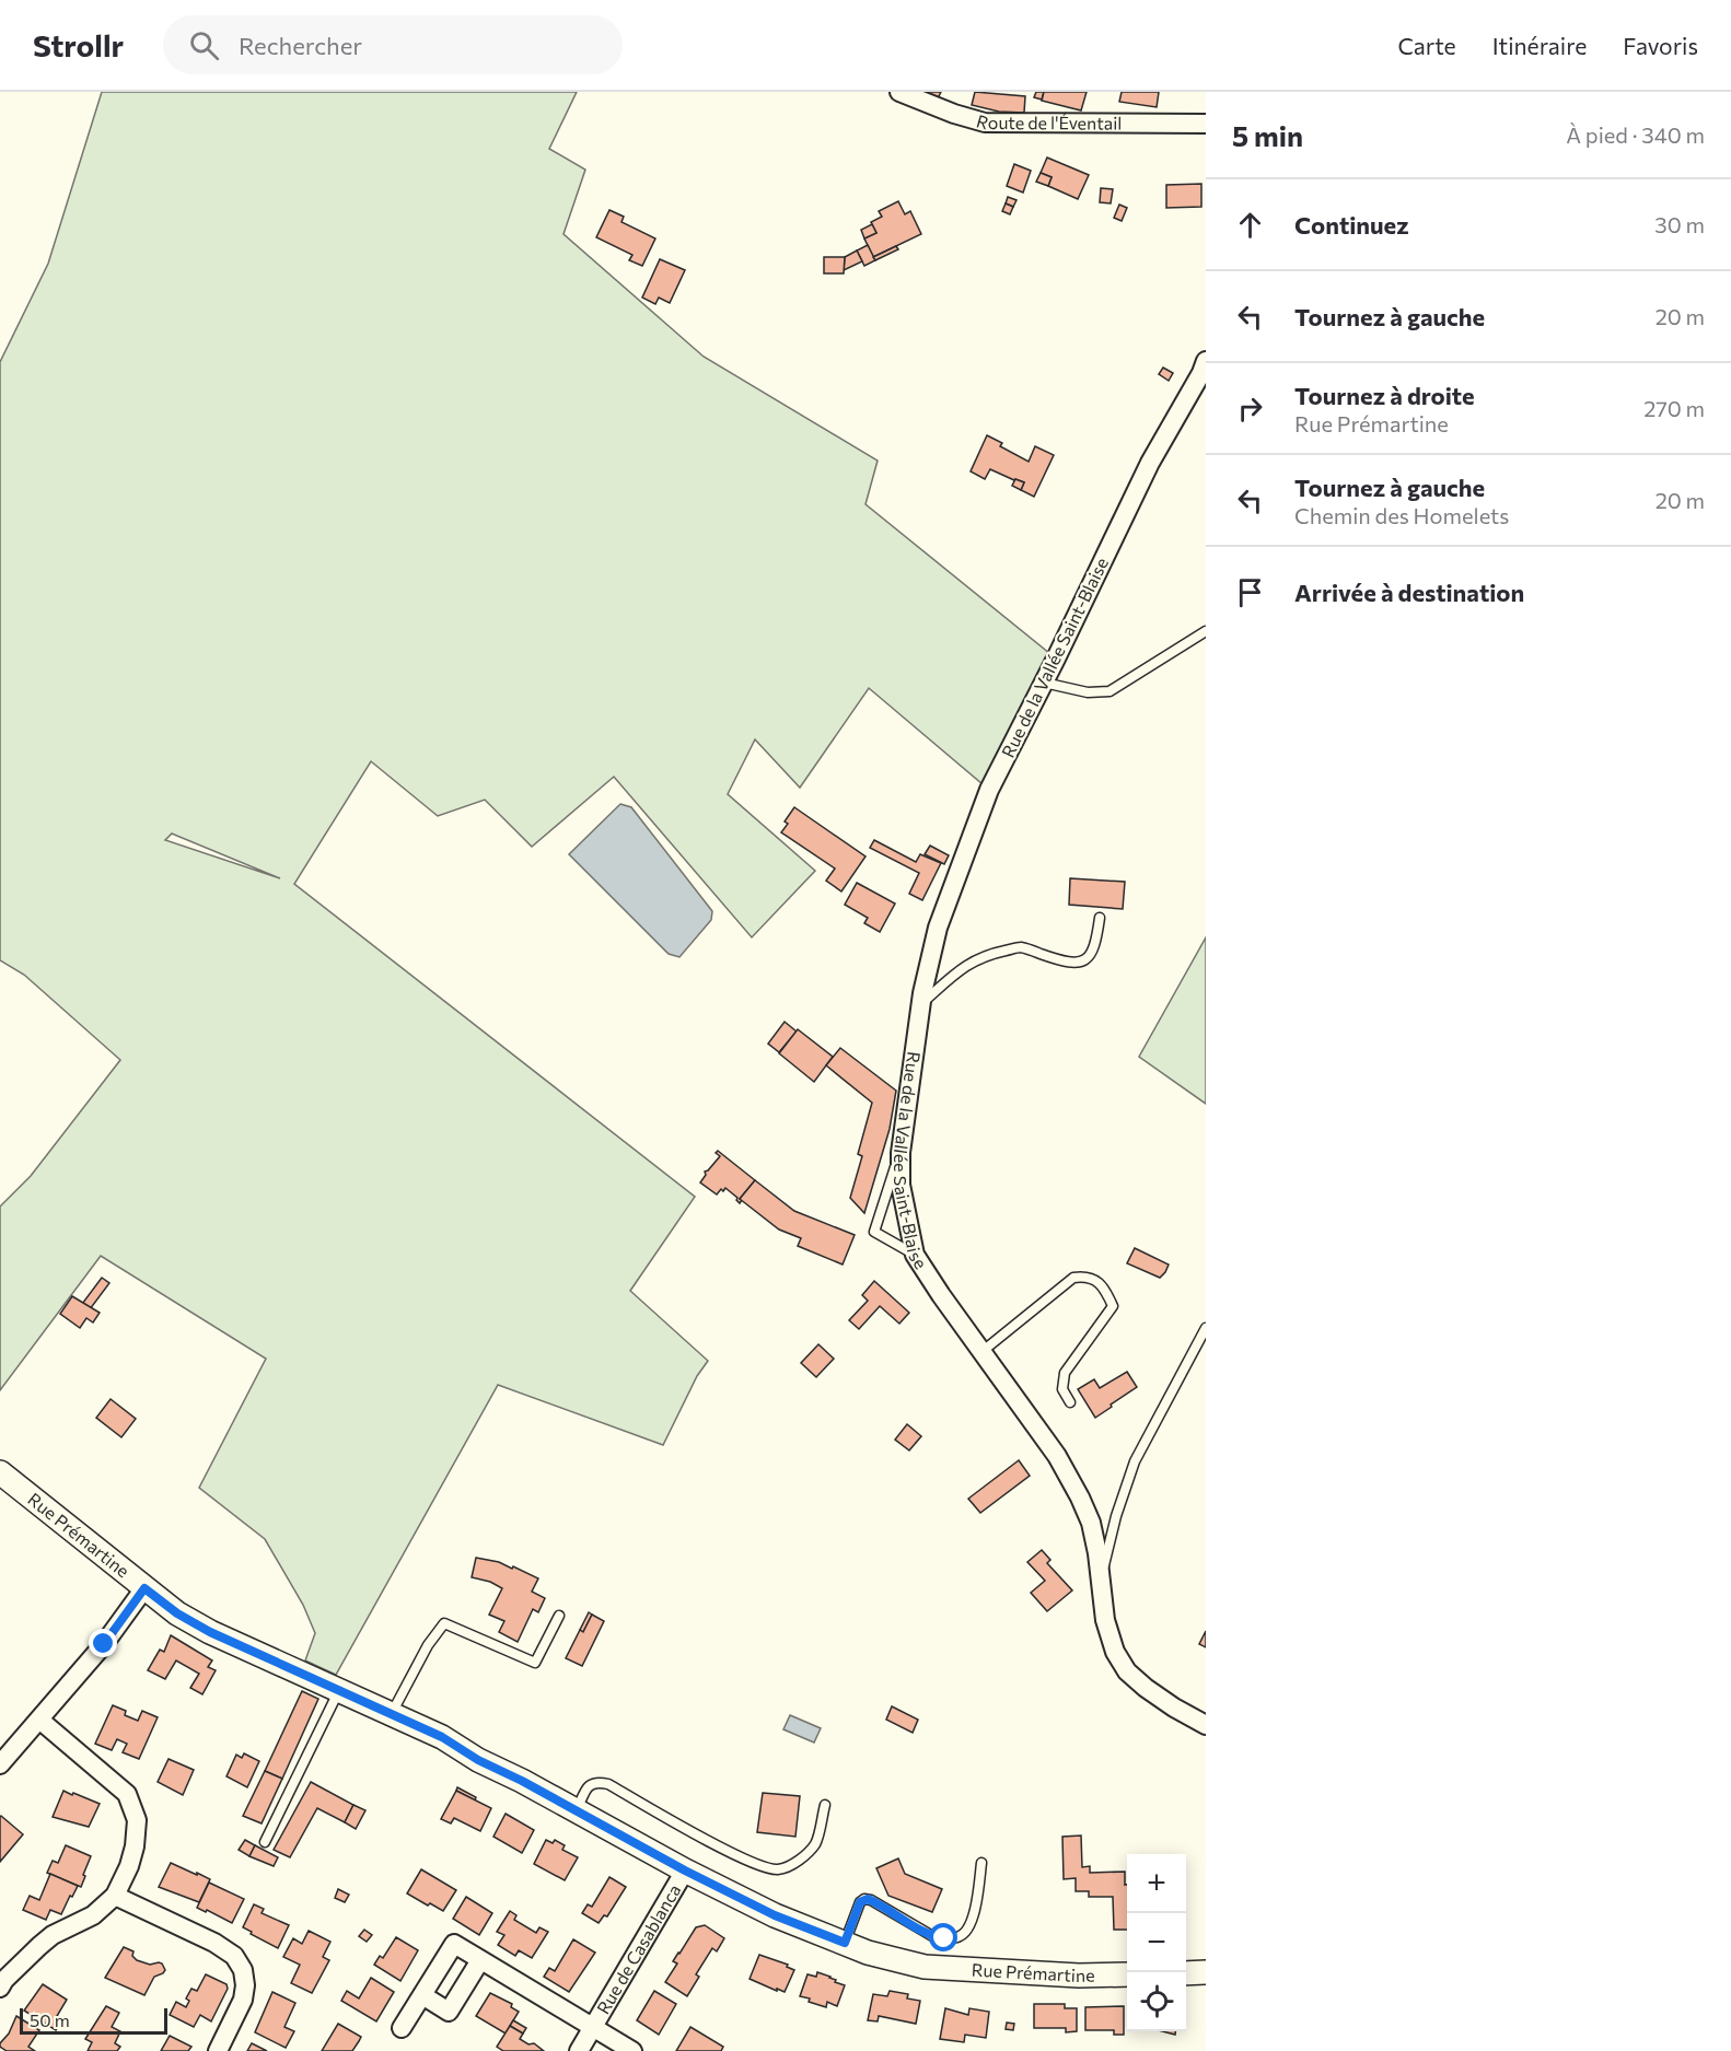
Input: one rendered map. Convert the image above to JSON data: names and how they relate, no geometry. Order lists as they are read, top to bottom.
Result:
{
  "streets": {
    "street": [
      "Route de l'Éventail",
      "Rue de la Vallée Saint-Blaise",
      "Rue Prémartine",
      "Rue de Casablanca"
    ]
  },
  "crossings": [
    ["Rue Prémartine", "Rue de Casablanca"]
  ],
  "scale_bar": "50 m",
  "page": {
    "header": "Strollr",
    "search": "Rechercher",
    "nav": ["Carte", "Itinéraire", "Favoris"],
    "heading": ["5 min", "À pied · 340 m"],
    "list": [
      ["Continuez", "30 m"],
      ["Tournez à gauche", "20 m"],
      ["Tournez à droite", "Rue Prémartine", "270 m"],
      ["Tournez à gauche", "Chemin des Homelets", "20 m"],
      "Arrivée à destination"
    ],
    "map_buttons": ["+", "−"],
    "scale": "50 m"
  }
}
